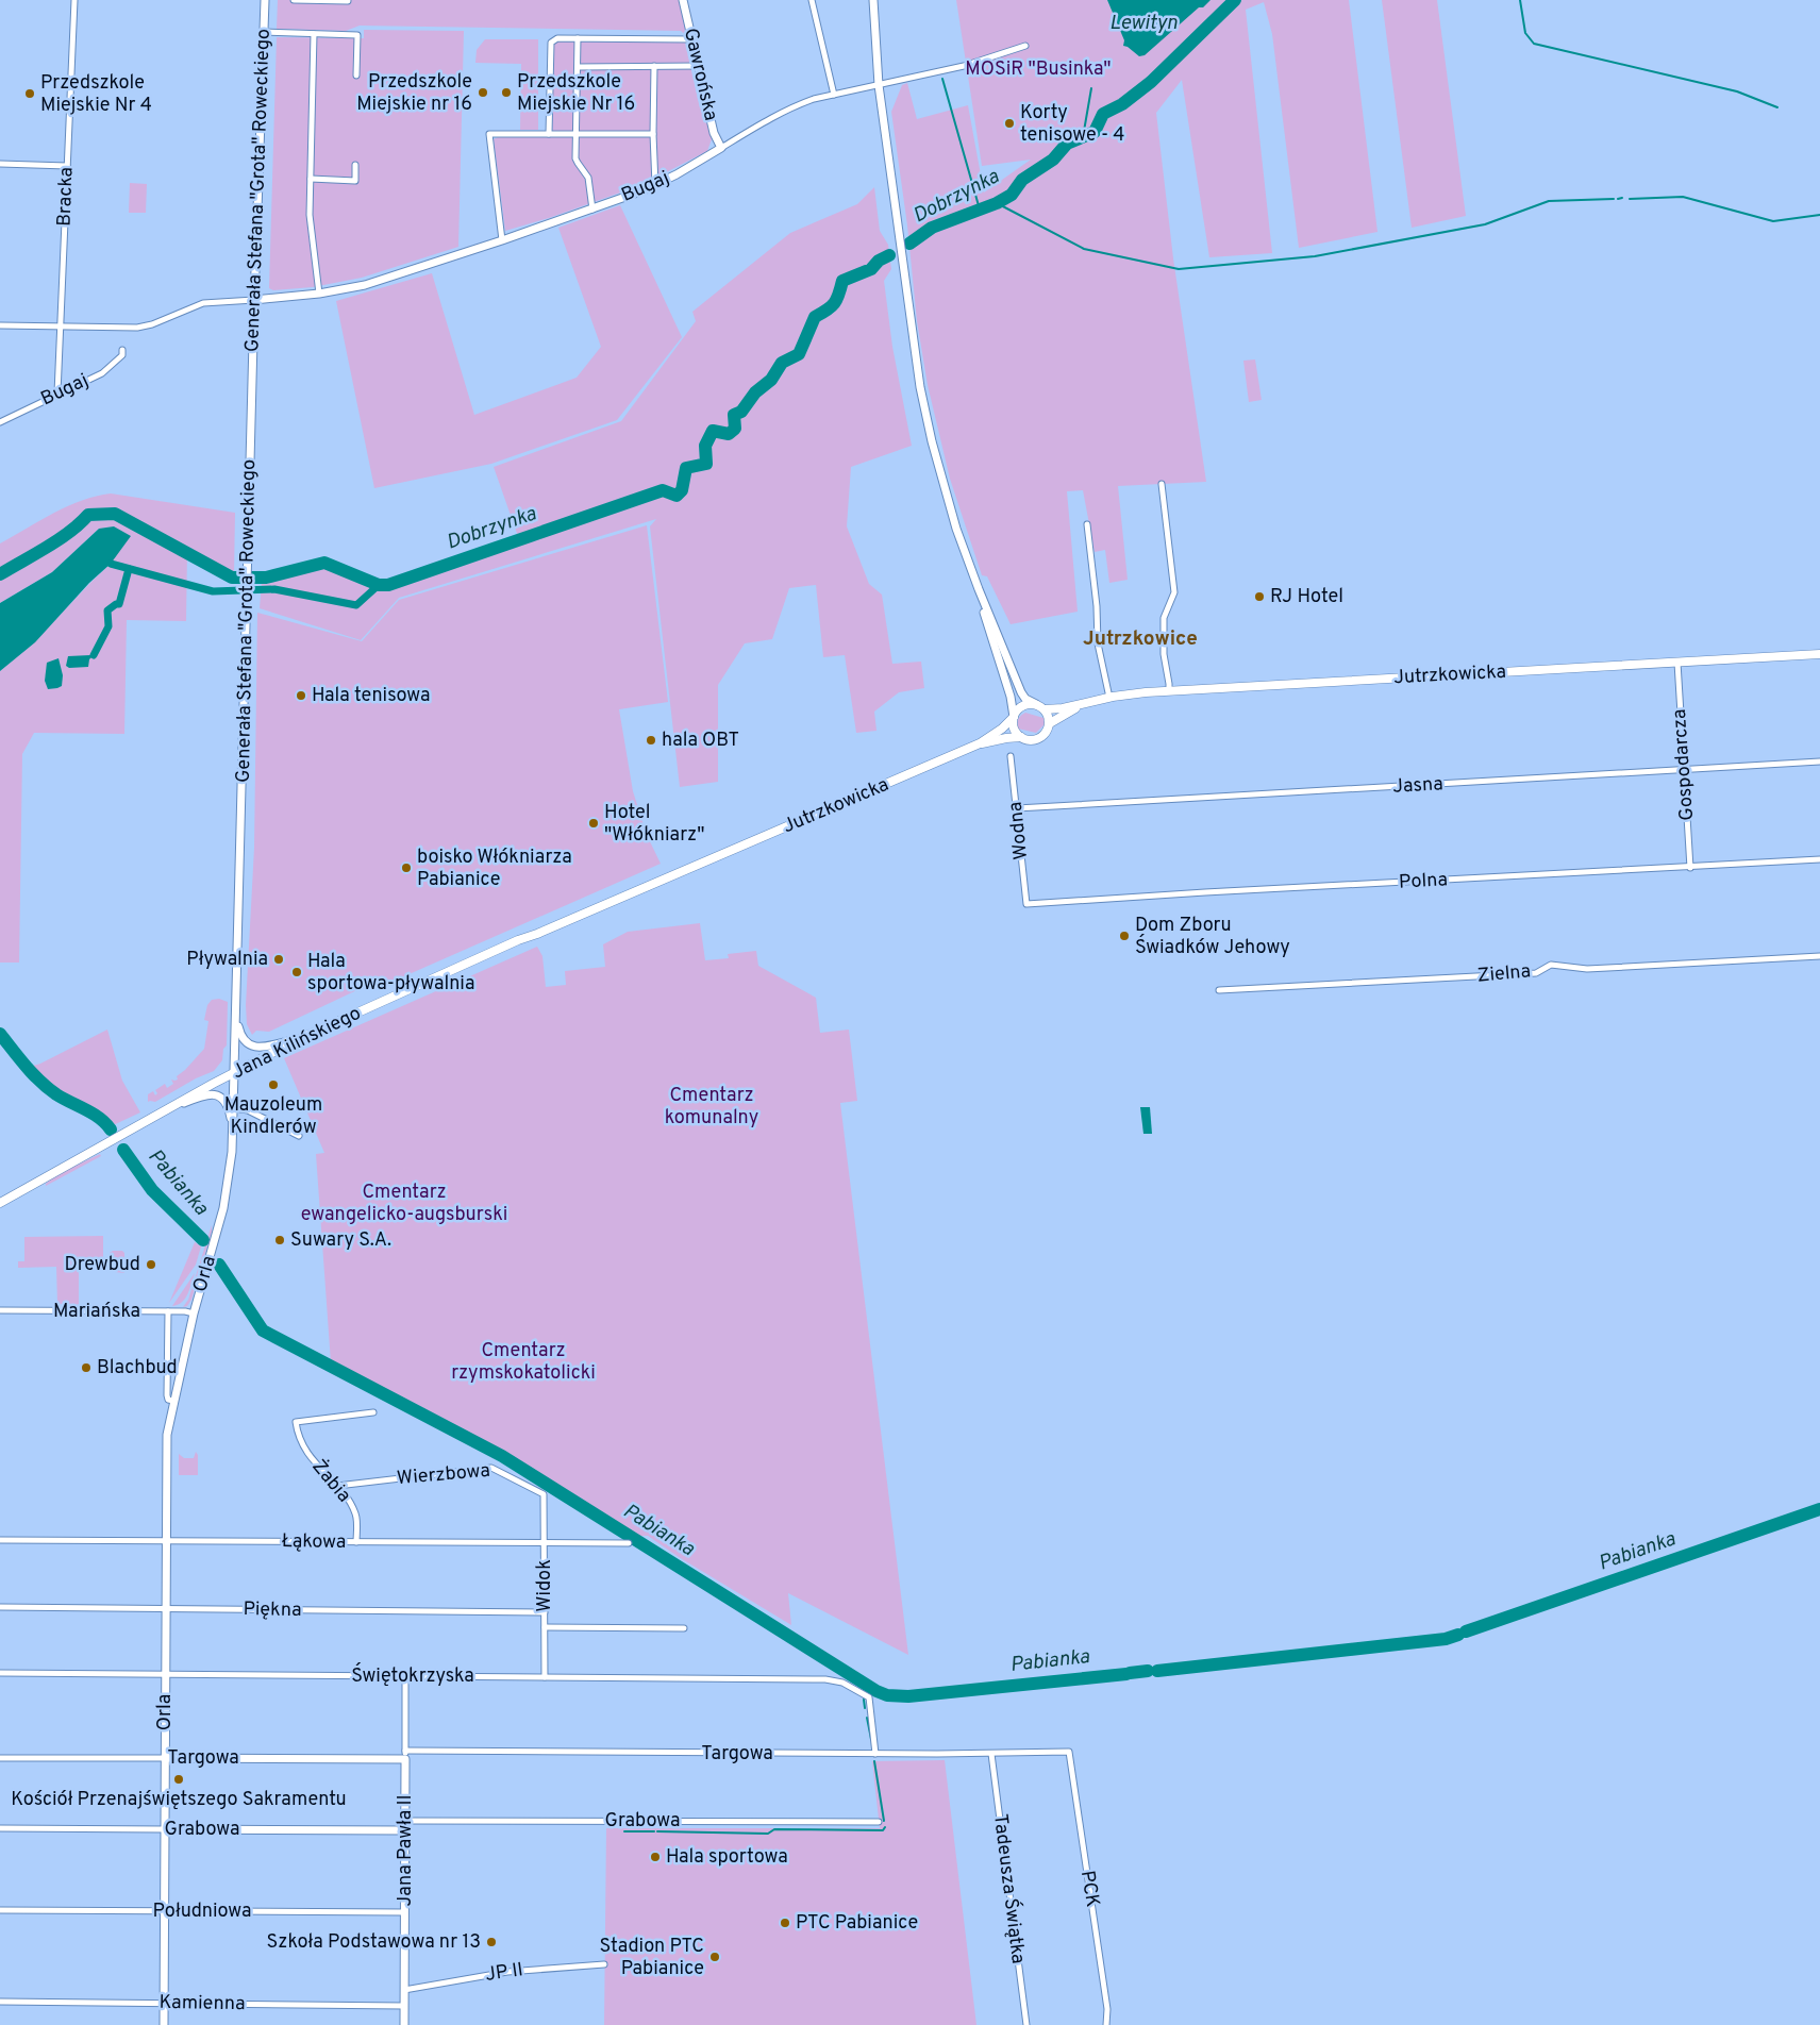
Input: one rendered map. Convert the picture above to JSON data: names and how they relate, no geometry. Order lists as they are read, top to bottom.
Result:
{
  "streets": {
    "main road": ["Jutrzkowicka", "Jana Kilińskiego"],
    "street": [
      "Gawrońska",
      "Bugaj",
      "Generała Stefana \"Grota\" Roweckiego",
      "Bracka",
      "Gospodarcza",
      "Jasna",
      "Wodna",
      "Polna",
      "Zielna",
      "Orla",
      "Mariańska",
      "Wierzbowa",
      "Żabia",
      "Łąkowa",
      "Widok",
      "Piękna",
      "Świętokrzyska",
      "Targowa",
      "Grabowa",
      "Jana Pawła II",
      "Tadeusza Świątka",
      "PCK",
      "Południowa",
      "JP II",
      "Kamienna"
    ]
  },
  "crossings": [
    ["Gawrońska", "Bugaj"],
    ["Bugaj", "Generała Stefana \"Grota\" Roweckiego"],
    ["Bugaj", "Bracka"],
    ["Generała Stefana \"Grota\" Roweckiego", "Jana Kilińskiego"],
    ["Generała Stefana \"Grota\" Roweckiego", "Orla"],
    ["Jutrzkowicka", "Gospodarcza"],
    ["Jutrzkowicka", "Jana Kilińskiego"],
    ["Gospodarcza", "Jasna"],
    ["Gospodarcza", "Polna"],
    ["Jasna", "Wodna"],
    ["Wodna", "Polna"],
    ["Orla", "Mariańska"],
    ["Orla", "Łąkowa"],
    ["Orla", "Piękna"],
    ["Orla", "Świętokrzyska"],
    ["Orla", "Targowa"],
    ["Orla", "Grabowa"],
    ["Orla", "Południowa"],
    ["Orla", "Kamienna"],
    ["Wierzbowa", "Żabia"],
    ["Wierzbowa", "Widok"],
    ["Żabia", "Łąkowa"],
    ["Łąkowa", "Widok"],
    ["Widok", "Piękna"],
    ["Widok", "Świętokrzyska"],
    ["Świętokrzyska", "Targowa"],
    ["Świętokrzyska", "Jana Pawła II"],
    ["Targowa", "Jana Pawła II"],
    ["Targowa", "Tadeusza Świątka"],
    ["Targowa", "PCK"],
    ["Grabowa", "Jana Pawła II"],
    ["Jana Pawła II", "Południowa"],
    ["Jana Pawła II", "JP II"],
    ["Jana Pawła II", "Kamienna"]
  ],
  "districts": ["Jutrzkowice"],
  "water": ["Lewityn", "Dobrzynka", "Pabianka"],
  "parks": [
    "MOSiR \"Businka\"",
    "Cmentarz komunalny",
    "Cmentarz ewangelicko-augsburski",
    "Cmentarz rzymskokatolicki"
  ],
  "places": [
    "Przedszkole Miejskie nr 16",
    "Przedszkole Miejskie Nr 16",
    "Przedszkole Miejskie Nr 4",
    "Korty tenisowe - 4",
    "RJ Hotel",
    "Hala tenisowa",
    "hala OBT",
    "Hotel \"Włókniarz\"",
    "boisko Włókniarza Pabianice",
    "Dom Zboru Świadków Jehowy",
    "Pływalnia",
    "Hala sportowa-pływalnia",
    "Mauzoleum Kindlerów",
    "Suwary S.A.",
    "Drewbud",
    "Blachbud",
    "Kościół Przenajświętszego Sakramentu",
    "Hala sportowa",
    "PTC Pabianice",
    "Szkoła Podstawowa nr 13",
    "Stadion PTC Pabianice"
  ]
}
